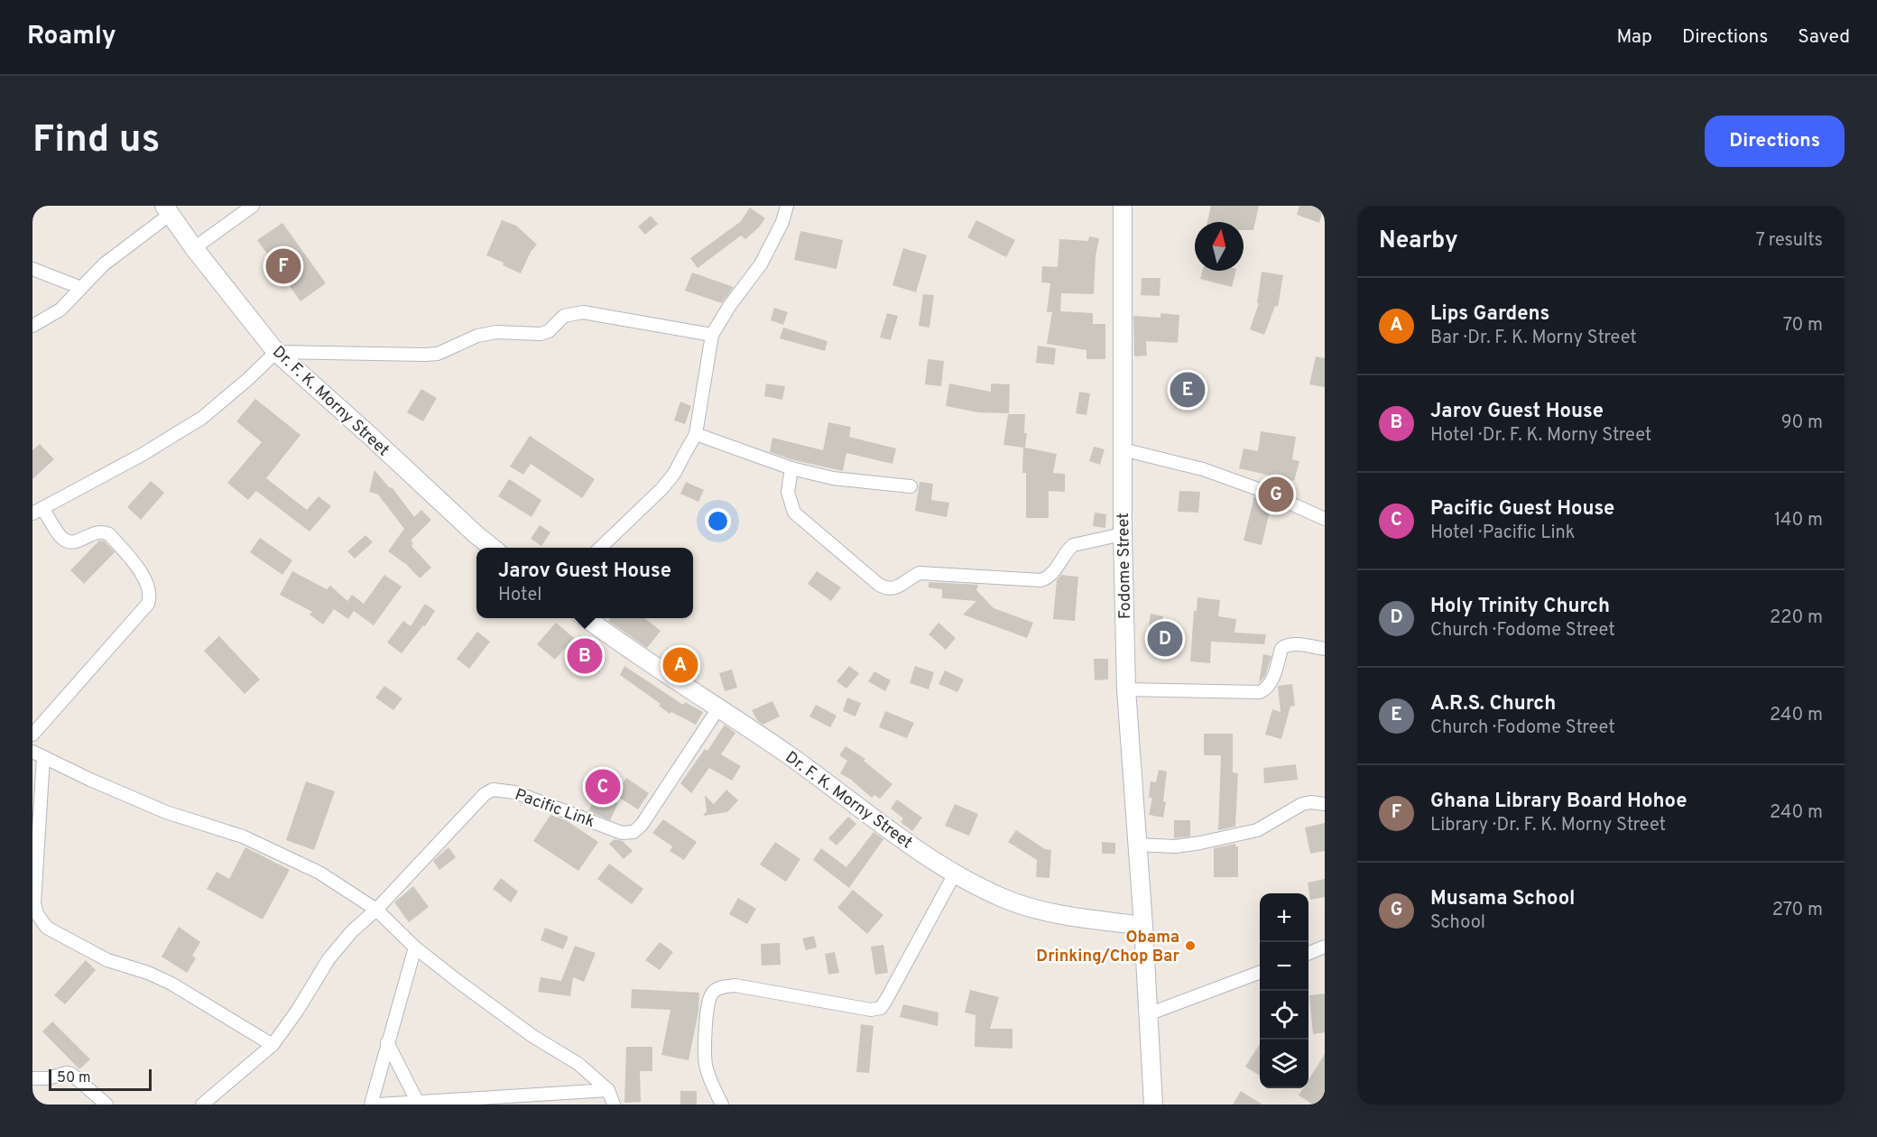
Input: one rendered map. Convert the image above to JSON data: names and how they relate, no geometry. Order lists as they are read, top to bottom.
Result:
{
  "streets": {
    "street": ["Dr. F. K. Morny Street", "Fodome Street", "Pacific Link"]
  },
  "crossings": [
    ["Dr. F. K. Morny Street", "Fodome Street"],
    ["Dr. F. K. Morny Street", "Pacific Link"]
  ],
  "places": ["Obama Drinking/Chop Bar"],
  "scale_bar": "50 m",
  "north": "top",
  "page": {
    "header": "Roamly",
    "nav": ["Map", "Directions", "Saved"],
    "buttons": "Directions",
    "title": "Find us",
    "heading": ["Nearby", "7 results"],
    "pins": [
      "F",
      "E",
      "G",
      "D",
      "B",
      "A",
      "C"
    ],
    "list": [
      {
        "mark": "A",
        "name": "Lips Gardens",
        "note": "Bar · Dr. F. K. Morny Street",
        "value": "70 m"
      },
      {
        "mark": "B",
        "name": "Jarov Guest House",
        "note": "Hotel · Dr. F. K. Morny Street",
        "value": "90 m"
      },
      {
        "mark": "C",
        "name": "Pacific Guest House",
        "note": "Hotel · Pacific Link",
        "value": "140 m"
      },
      {
        "mark": "D",
        "name": "Holy Trinity Church",
        "note": "Church · Fodome Street",
        "value": "220 m"
      },
      {
        "mark": "E",
        "name": "A.R.S. Church",
        "note": "Church · Fodome Street",
        "value": "240 m"
      },
      {
        "mark": "F",
        "name": "Ghana Library Board Hohoe",
        "note": "Library · Dr. F. K. Morny Street",
        "value": "240 m"
      },
      {
        "mark": "G",
        "name": "Musama School",
        "note": "School",
        "value": "270 m"
      }
    ],
    "popup": ["Jarov Guest House", "Hotel"],
    "map_buttons": ["+", "−"],
    "scale": "50 m"
  }
}
